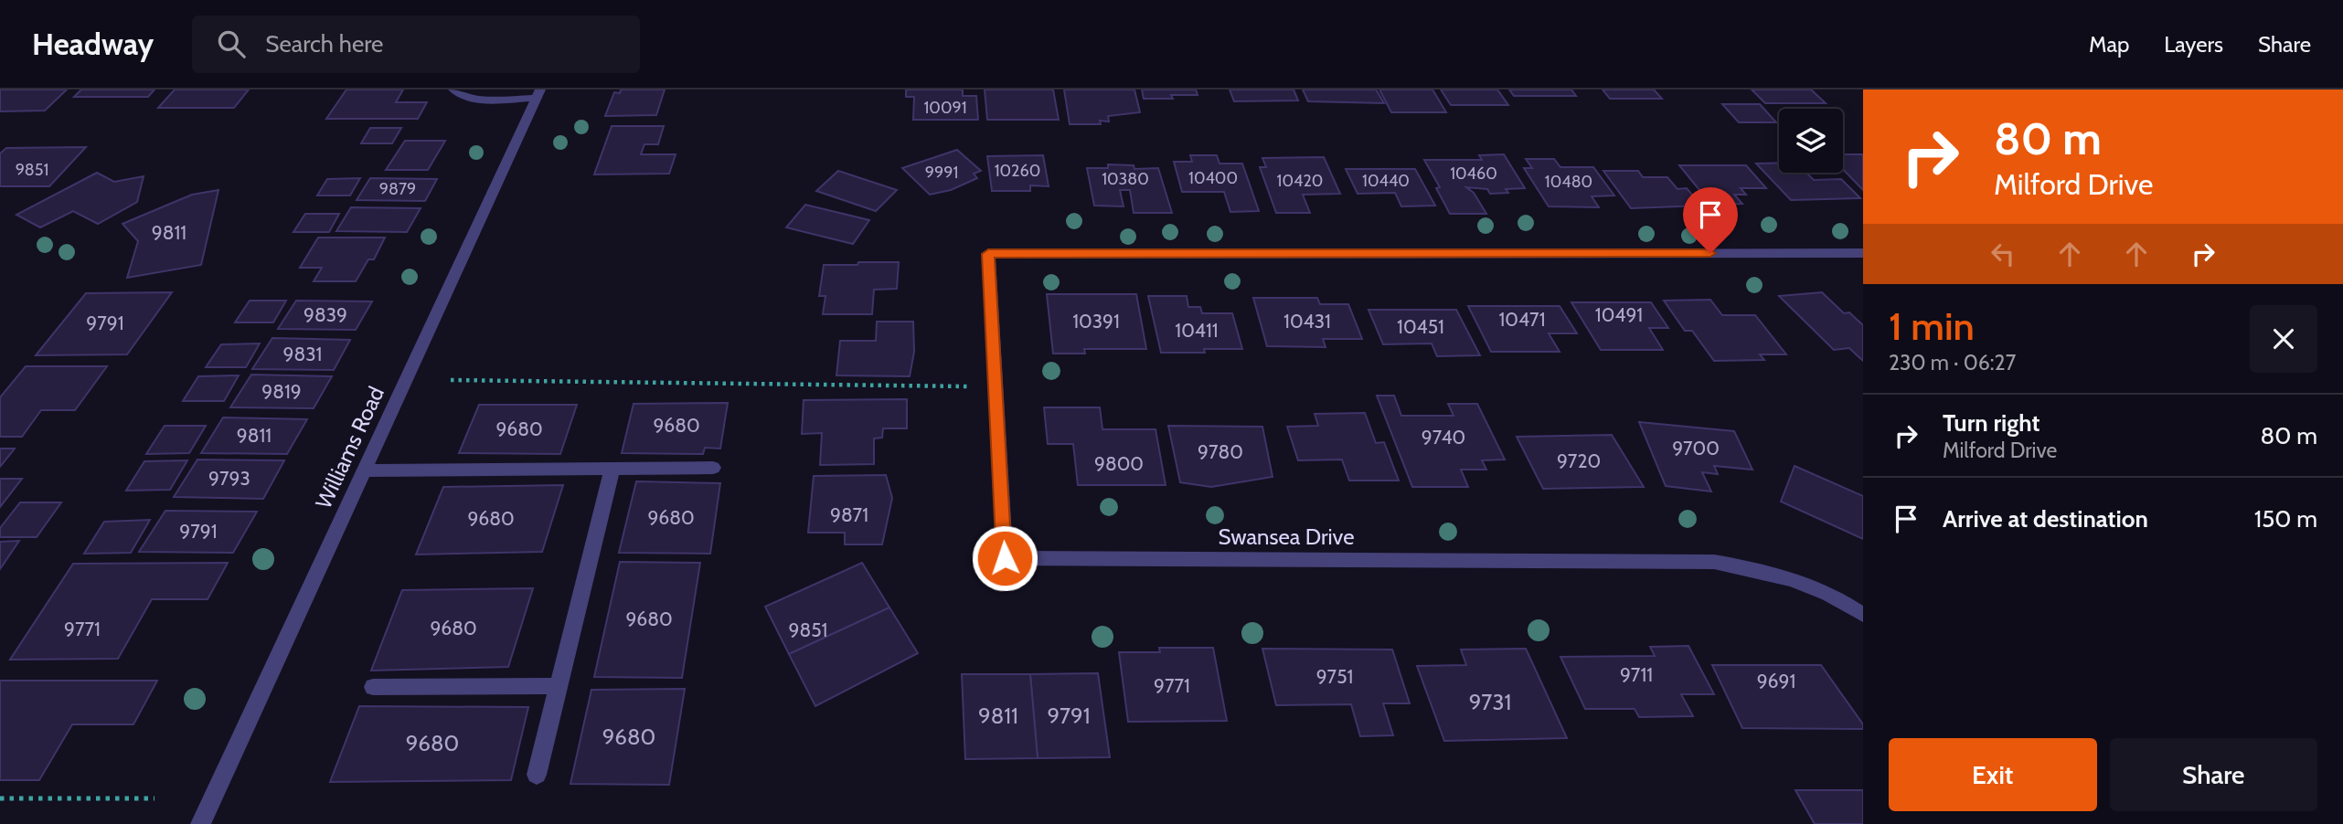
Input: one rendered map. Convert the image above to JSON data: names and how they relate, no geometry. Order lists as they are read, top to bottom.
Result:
{
  "streets": {
    "street": ["Williams Road", "Swansea Drive"]
  },
  "house_numbers": [
    "10091",
    "9851",
    "10260",
    "9991",
    "10460",
    "10400",
    "10380",
    "10420",
    "10440",
    "10480",
    "9879",
    "9811",
    "9839",
    "10491",
    "10471",
    "10391",
    "10431",
    "9791",
    "10451",
    "10411",
    "9831",
    "9819",
    "9680",
    "9680",
    "9811",
    "9740",
    "9700",
    "9780",
    "9720",
    "9800",
    "9793",
    "9871",
    "9680",
    "9680",
    "9791",
    "9680",
    "9680",
    "9771",
    "9851",
    "9711",
    "9751",
    "9691",
    "9771",
    "9731",
    "9811",
    "9791",
    "9680",
    "9680"
  ],
  "page": {
    "header": "Headway",
    "search": "Search here",
    "nav": ["Map", "Layers", "Share"],
    "turn": ["80 m", "Milford Drive"],
    "heading": ["1 min", "230 m · 06:27"],
    "list": [
      {
        "name": "Turn right",
        "note": "Milford Drive",
        "value": "80 m"
      },
      {
        "name": "Arrive at destination",
        "value": "150 m"
      }
    ],
    "buttons": ["Exit", "Share"]
  }
}
